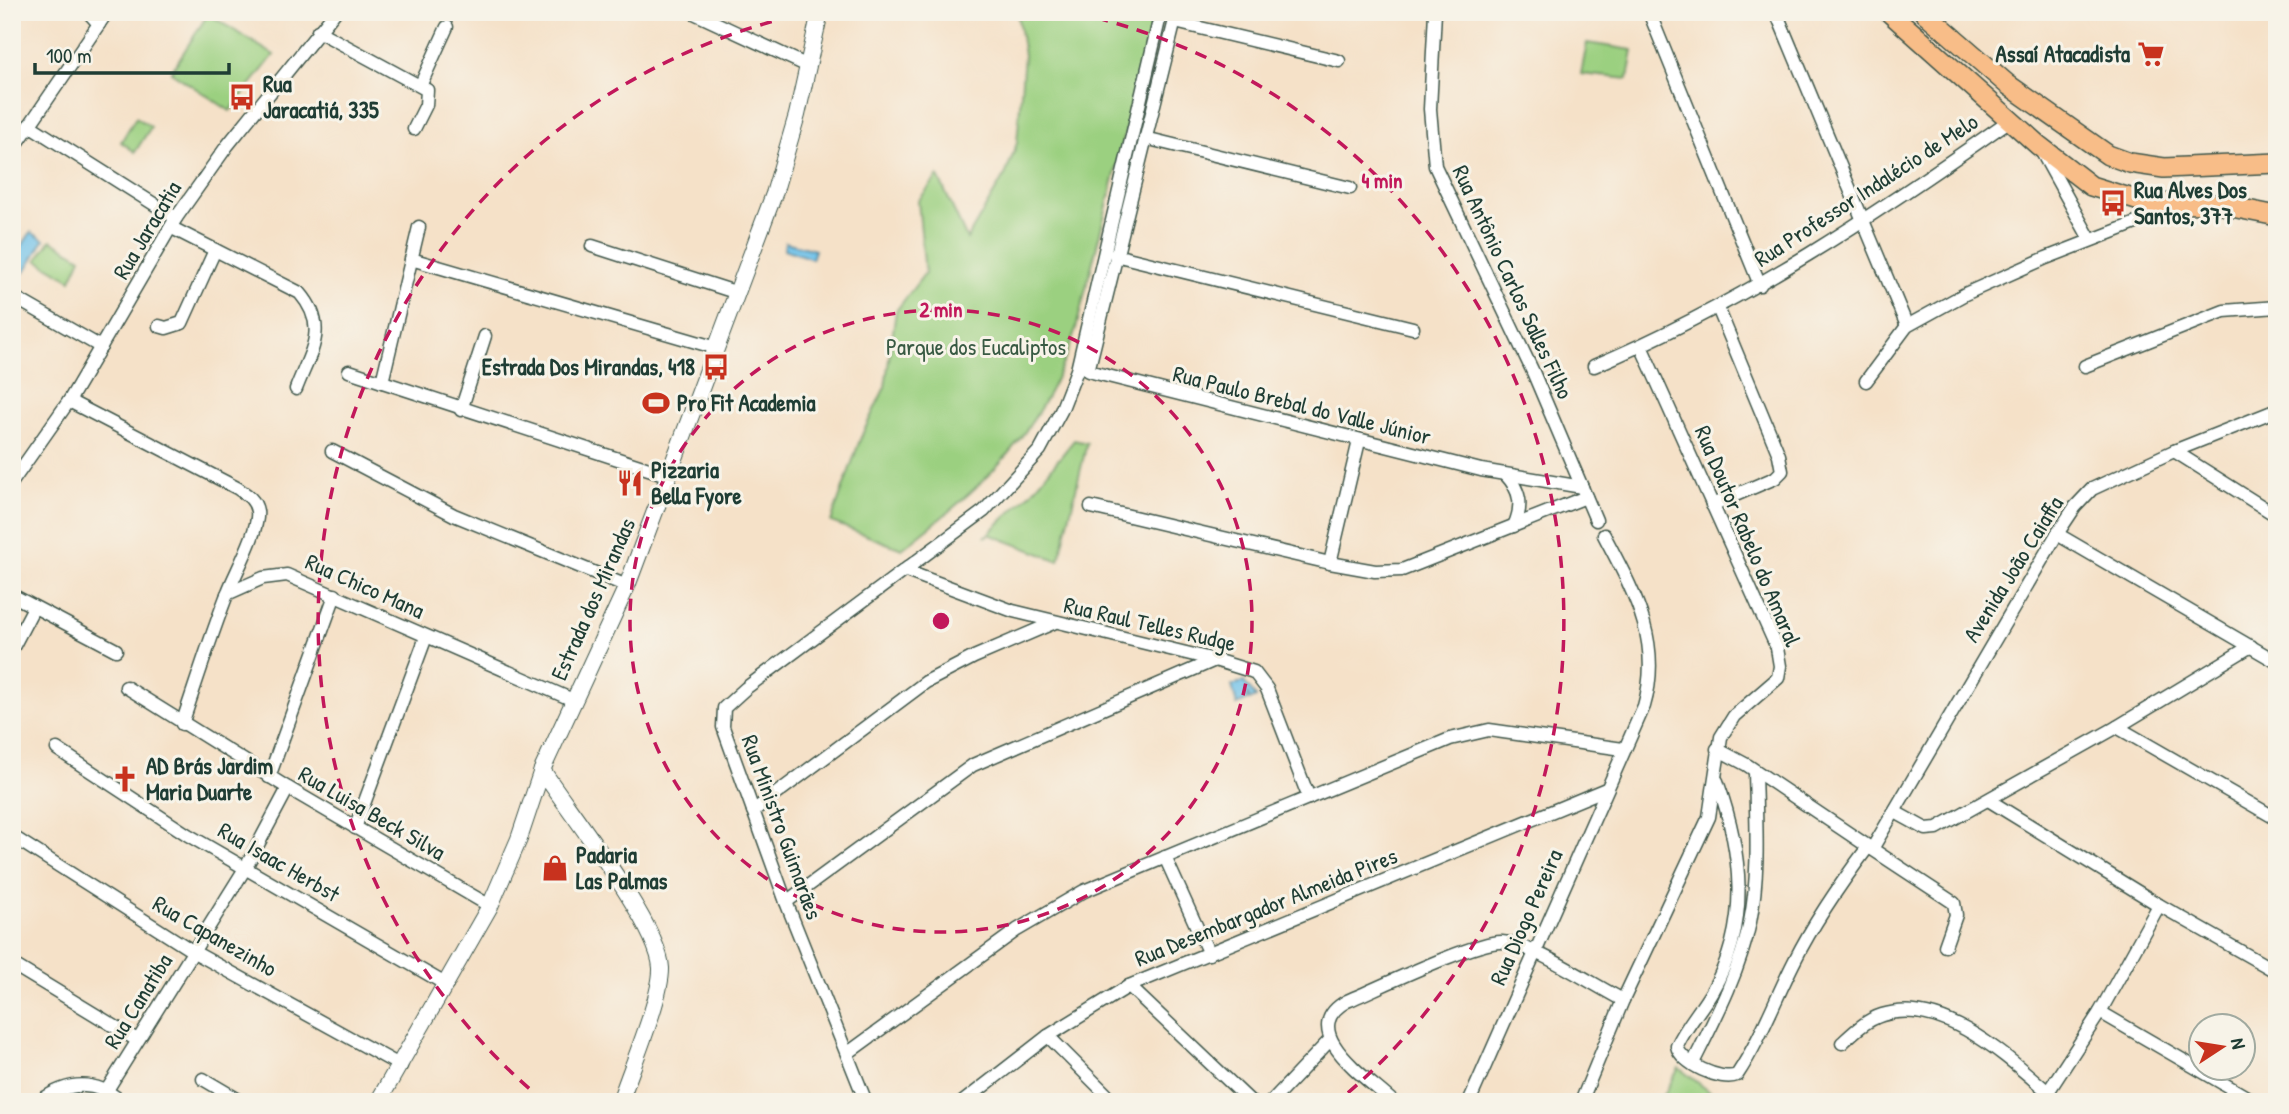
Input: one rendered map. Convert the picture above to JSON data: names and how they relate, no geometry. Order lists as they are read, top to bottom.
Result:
{
  "streets": {
    "street": [
      "Rua Professor Indalécio de Melo",
      "Rua Jaracatia",
      "Rua Antônio Carlos Salles Filho",
      "Rua Paulo Brebal do Valle Júnior",
      "Rua Doutor Rabelo do Amaral",
      "Avenida João Caiaffa",
      "Rua Chico Mana",
      "Estrada dos Mirandas",
      "Rua Raul Telles Rudge",
      "Rua Luisa Beck Silva",
      "Rua Ministro Guimarães",
      "Rua Isaac Herbst",
      "Rua Desembargador Almeida Pires",
      "Rua Diogo Pereira",
      "Rua Capanezinho",
      "Rua Canatiba"
    ]
  },
  "crossings": [
    ["Rua Professor Indalécio de Melo", "Rua Doutor Rabelo do Amaral"],
    ["Rua Antônio Carlos Salles Filho", "Rua Paulo Brebal do Valle Júnior"],
    ["Rua Chico Mana", "Estrada dos Mirandas"],
    ["Estrada dos Mirandas", "Rua Luisa Beck Silva"],
    ["Estrada dos Mirandas", "Rua Isaac Herbst"],
    ["Estrada dos Mirandas", "Rua Capanezinho"],
    ["Rua Raul Telles Rudge", "Rua Ministro Guimarães"],
    ["Rua Luisa Beck Silva", "Rua Canatiba"],
    ["Rua Isaac Herbst", "Rua Canatiba"],
    ["Rua Desembargador Almeida Pires", "Rua Diogo Pereira"],
    ["Rua Capanezinho", "Rua Canatiba"]
  ],
  "parks": ["Parque dos Eucaliptos"],
  "places": {
    "supermarket": ["Assaí Atacadista"],
    "bus stop": ["Rua Jaracatiá, 335", "Rua Alves Dos Santos, 377", "Estrada Dos Mirandas, 418"],
    "sports": ["Pro Fit Academia"],
    "restaurant": ["Pizzaria Bella Fyore"],
    "church": ["AD Brás Jardim Maria Duarte"],
    "shop": ["Padaria Las Palmas"]
  },
  "scale_bar": "100 m",
  "north": "right",
  "rings": ["4 min", "2 min"]
}
